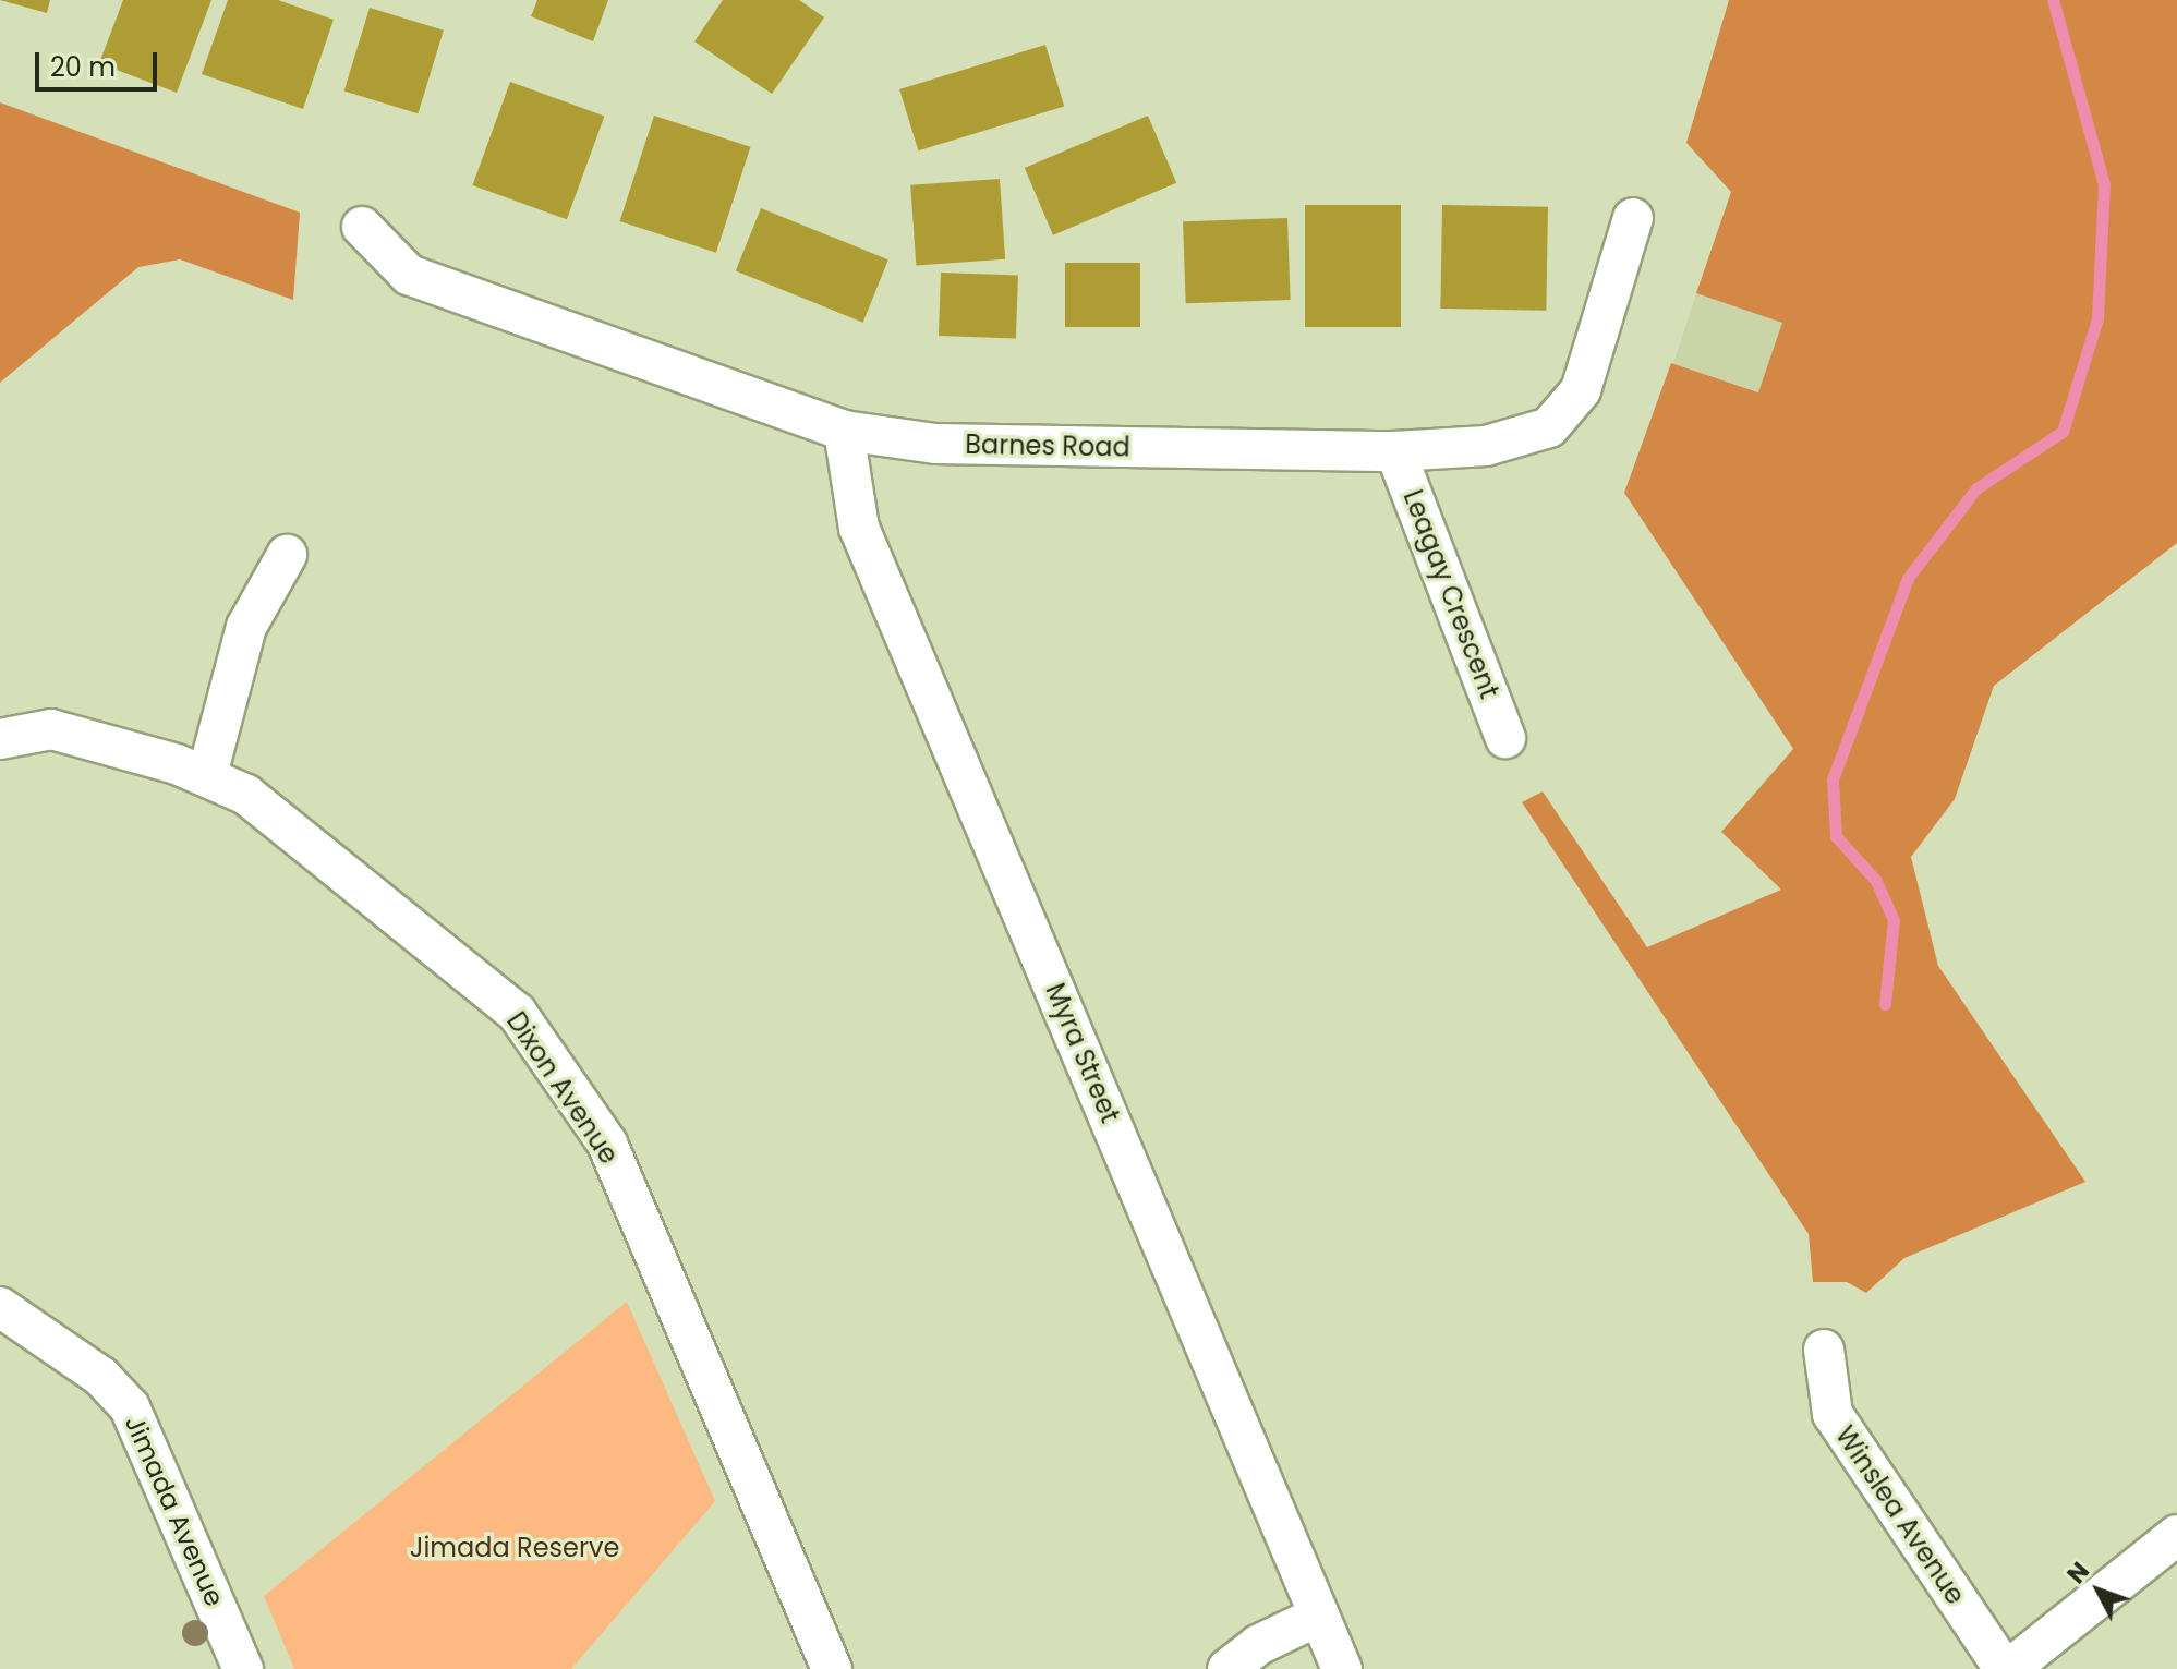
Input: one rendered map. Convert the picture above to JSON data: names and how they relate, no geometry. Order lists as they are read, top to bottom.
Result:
{
  "streets": {
    "street": [
      "Barnes Road",
      "Leagay Crescent",
      "Myra Street",
      "Dixon Avenue",
      "Jimada Avenue",
      "Winslea Avenue"
    ]
  },
  "crossings": [
    ["Barnes Road", "Leagay Crescent"],
    ["Barnes Road", "Myra Street"]
  ],
  "parks": ["Jimada Reserve"],
  "scale_bar": "20 m",
  "north": "top left"
}
